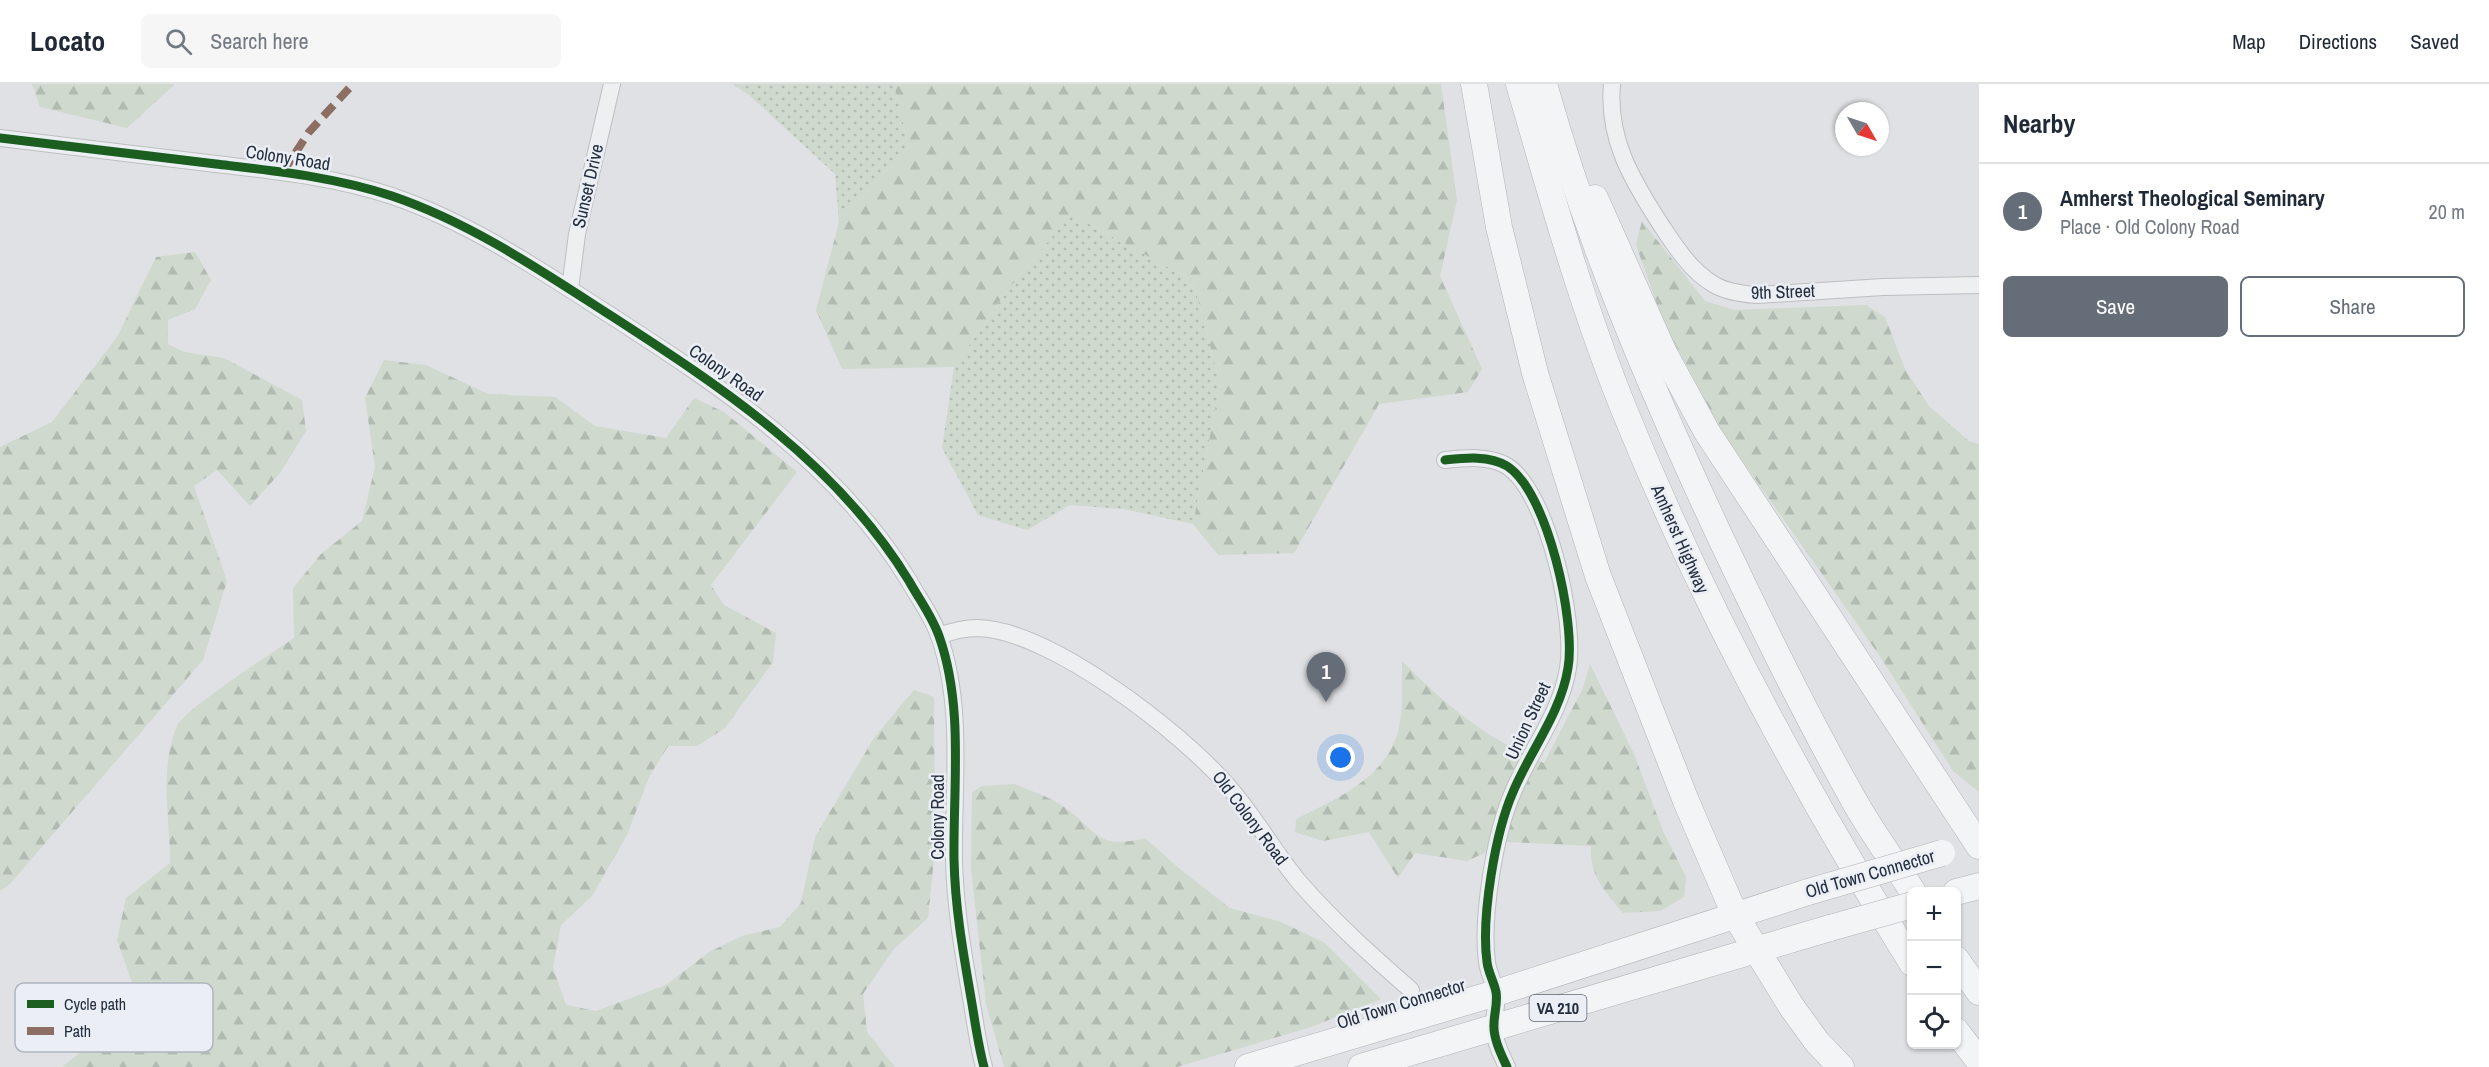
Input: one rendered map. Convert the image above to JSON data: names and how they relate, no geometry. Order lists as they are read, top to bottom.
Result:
{
  "streets": {
    "highway": ["Amherst Highway", "Old Town Connector", "VA 210"],
    "street": [
      "Colony Road",
      "Sunset Drive",
      "9th Street",
      "Union Street",
      "Old Colony Road"
    ]
  },
  "crossings": [
    ["Colony Road", "Sunset Drive"],
    ["Colony Road", "Old Colony Road"],
    ["Union Street", "Old Town Connector"],
    ["Union Street", "VA 210"]
  ],
  "legend": ["Cycle path", "Path"],
  "north": "bottom right",
  "page": {
    "header": "Locato",
    "search": "Search here",
    "nav": ["Map", "Directions", "Saved"],
    "heading": "Nearby",
    "list": [
      {
        "mark": "1",
        "name": "Amherst Theological Seminary",
        "note": "Place · Old Colony Road",
        "value": "20 m"
      }
    ],
    "buttons": ["Save", "Share"],
    "pins": "1",
    "map_buttons": ["+", "−"]
  }
}
